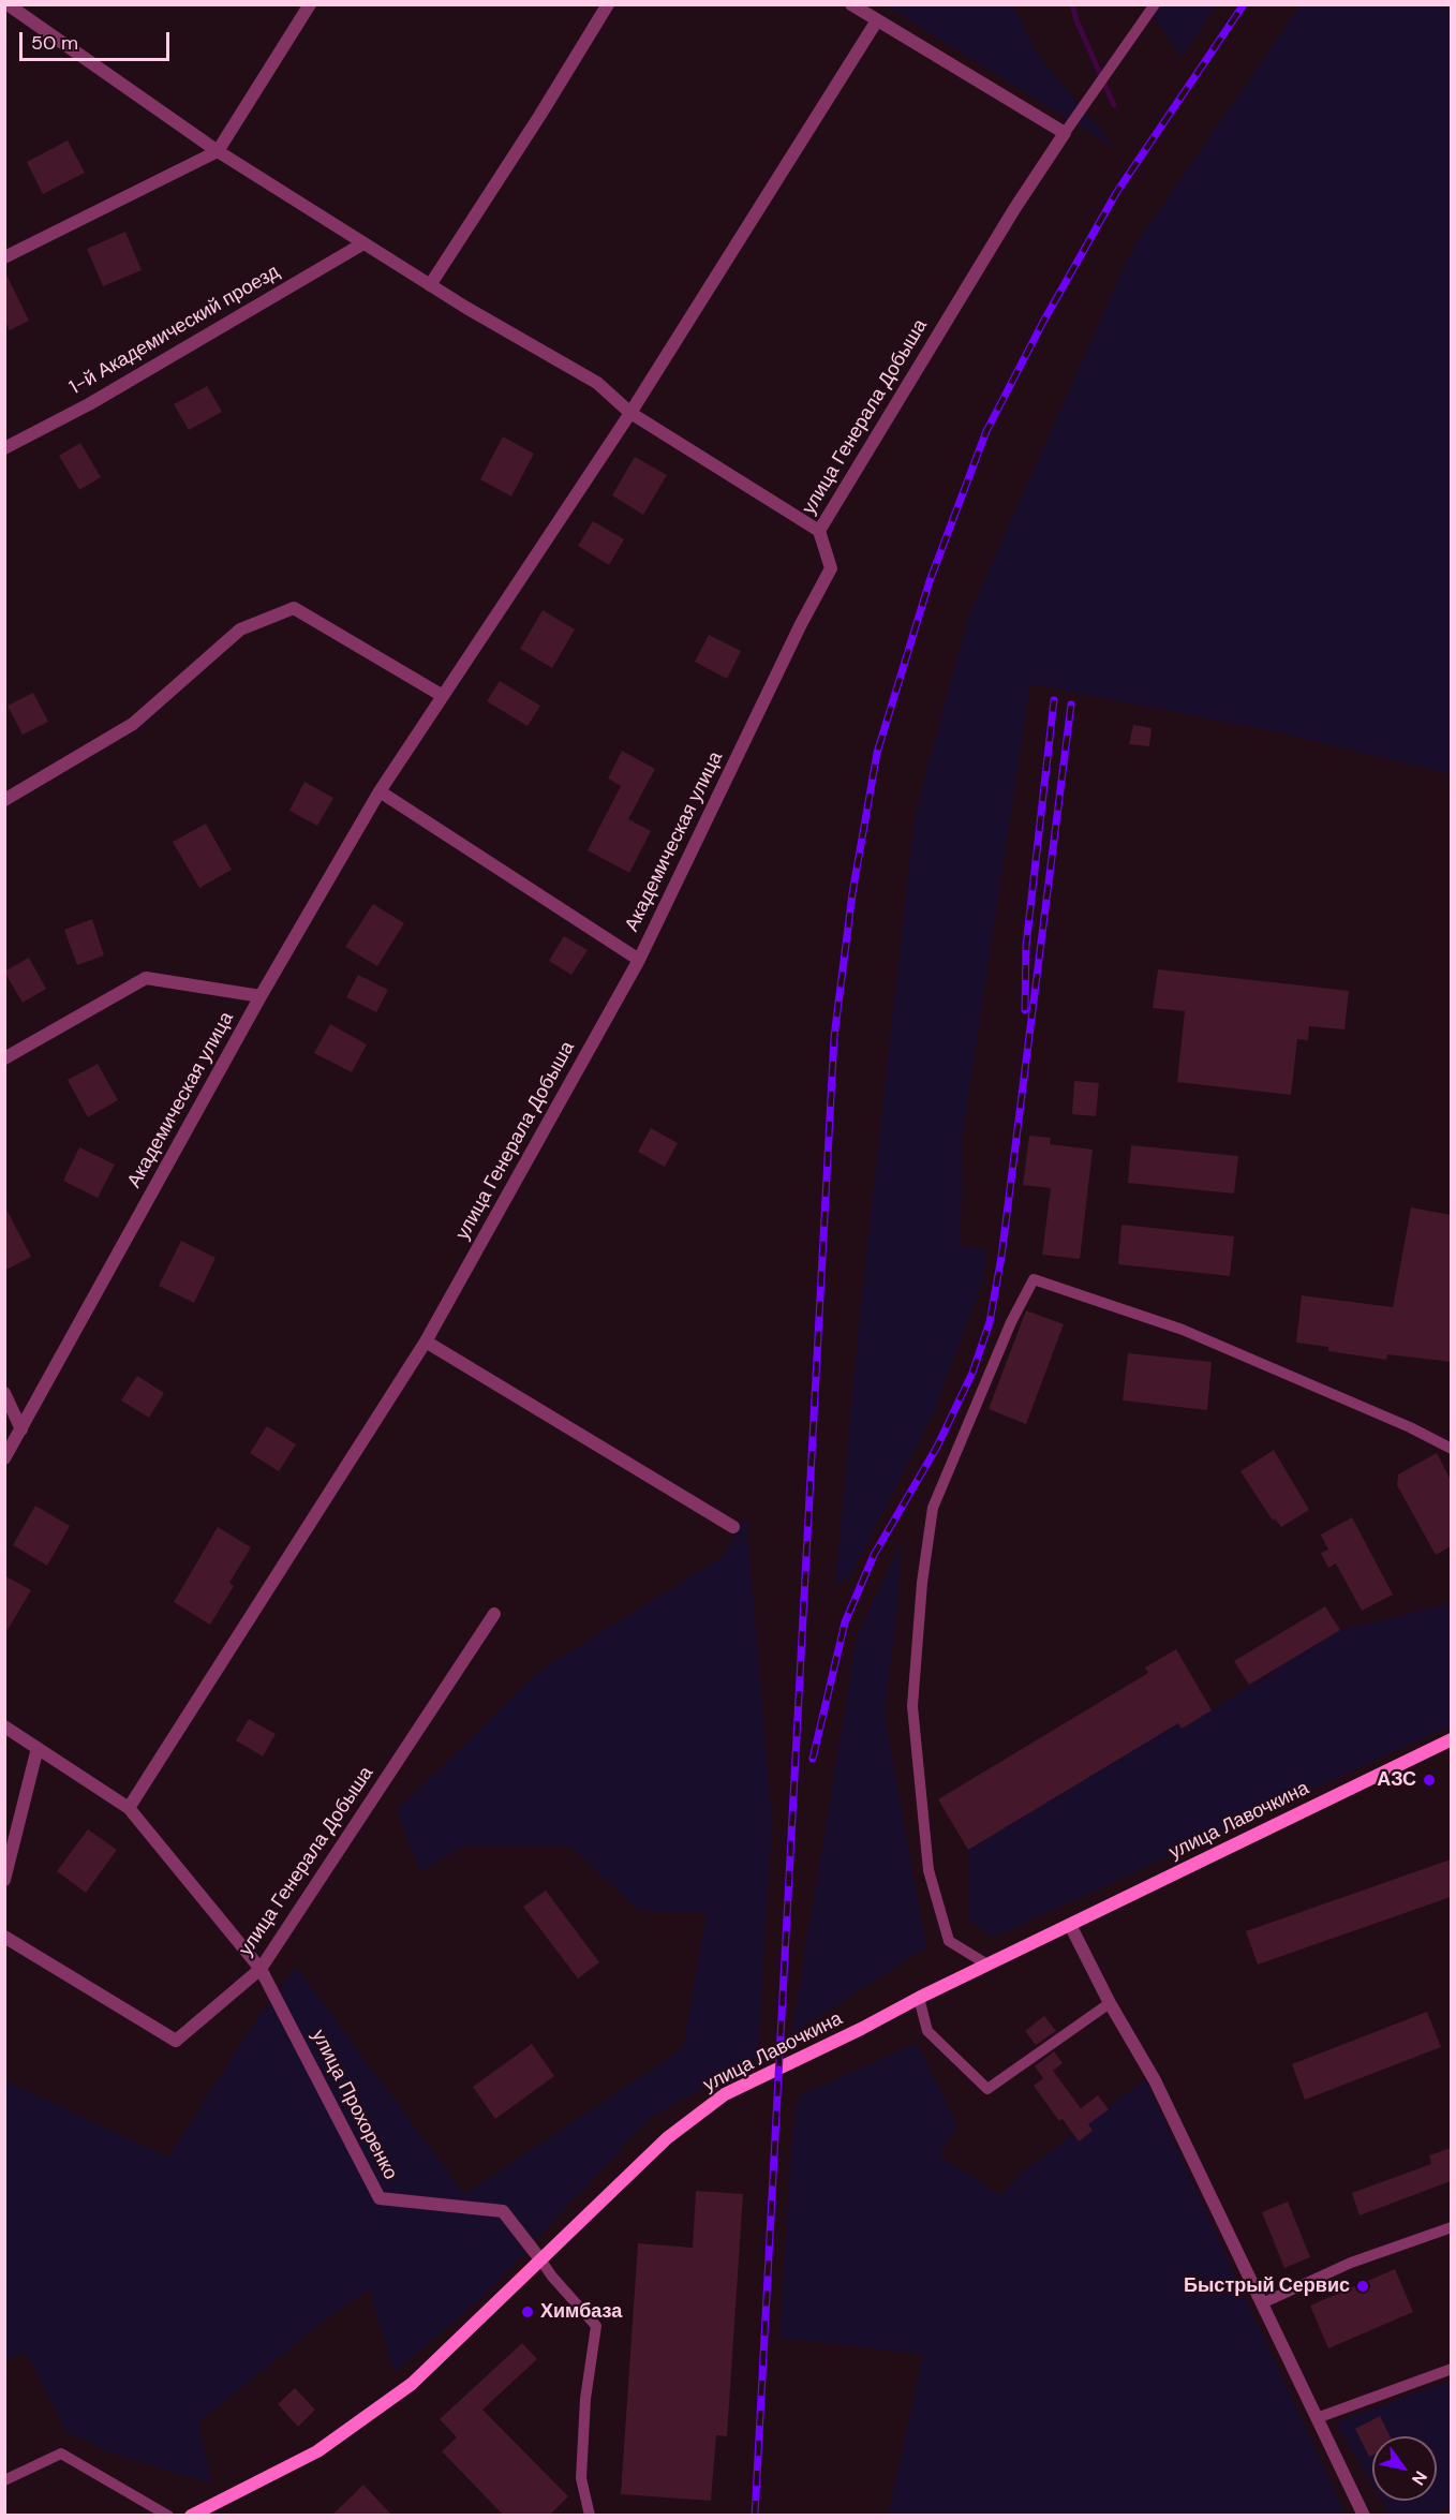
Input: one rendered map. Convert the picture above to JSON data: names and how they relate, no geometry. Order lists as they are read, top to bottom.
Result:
{
  "streets": {
    "main road": ["улица Лавочкина"],
    "street": [
      "1-й Академический проезд",
      "улица Генерала Добыша",
      "Академическая улица",
      "улица Прохоренко"
    ]
  },
  "crossings": [
    ["1-й Академический проезд", "улица Генерала Добыша"],
    ["улица Генерала Добыша", "Академическая улица"],
    ["улица Генерала Добыша", "улица Прохоренко"],
    ["улица Лавочкина", "улица Прохоренко"]
  ],
  "places": ["АЗС", "Быстрый Сервис", "Химбаза"],
  "scale_bar": "50 m",
  "north": "bottom right"
}
